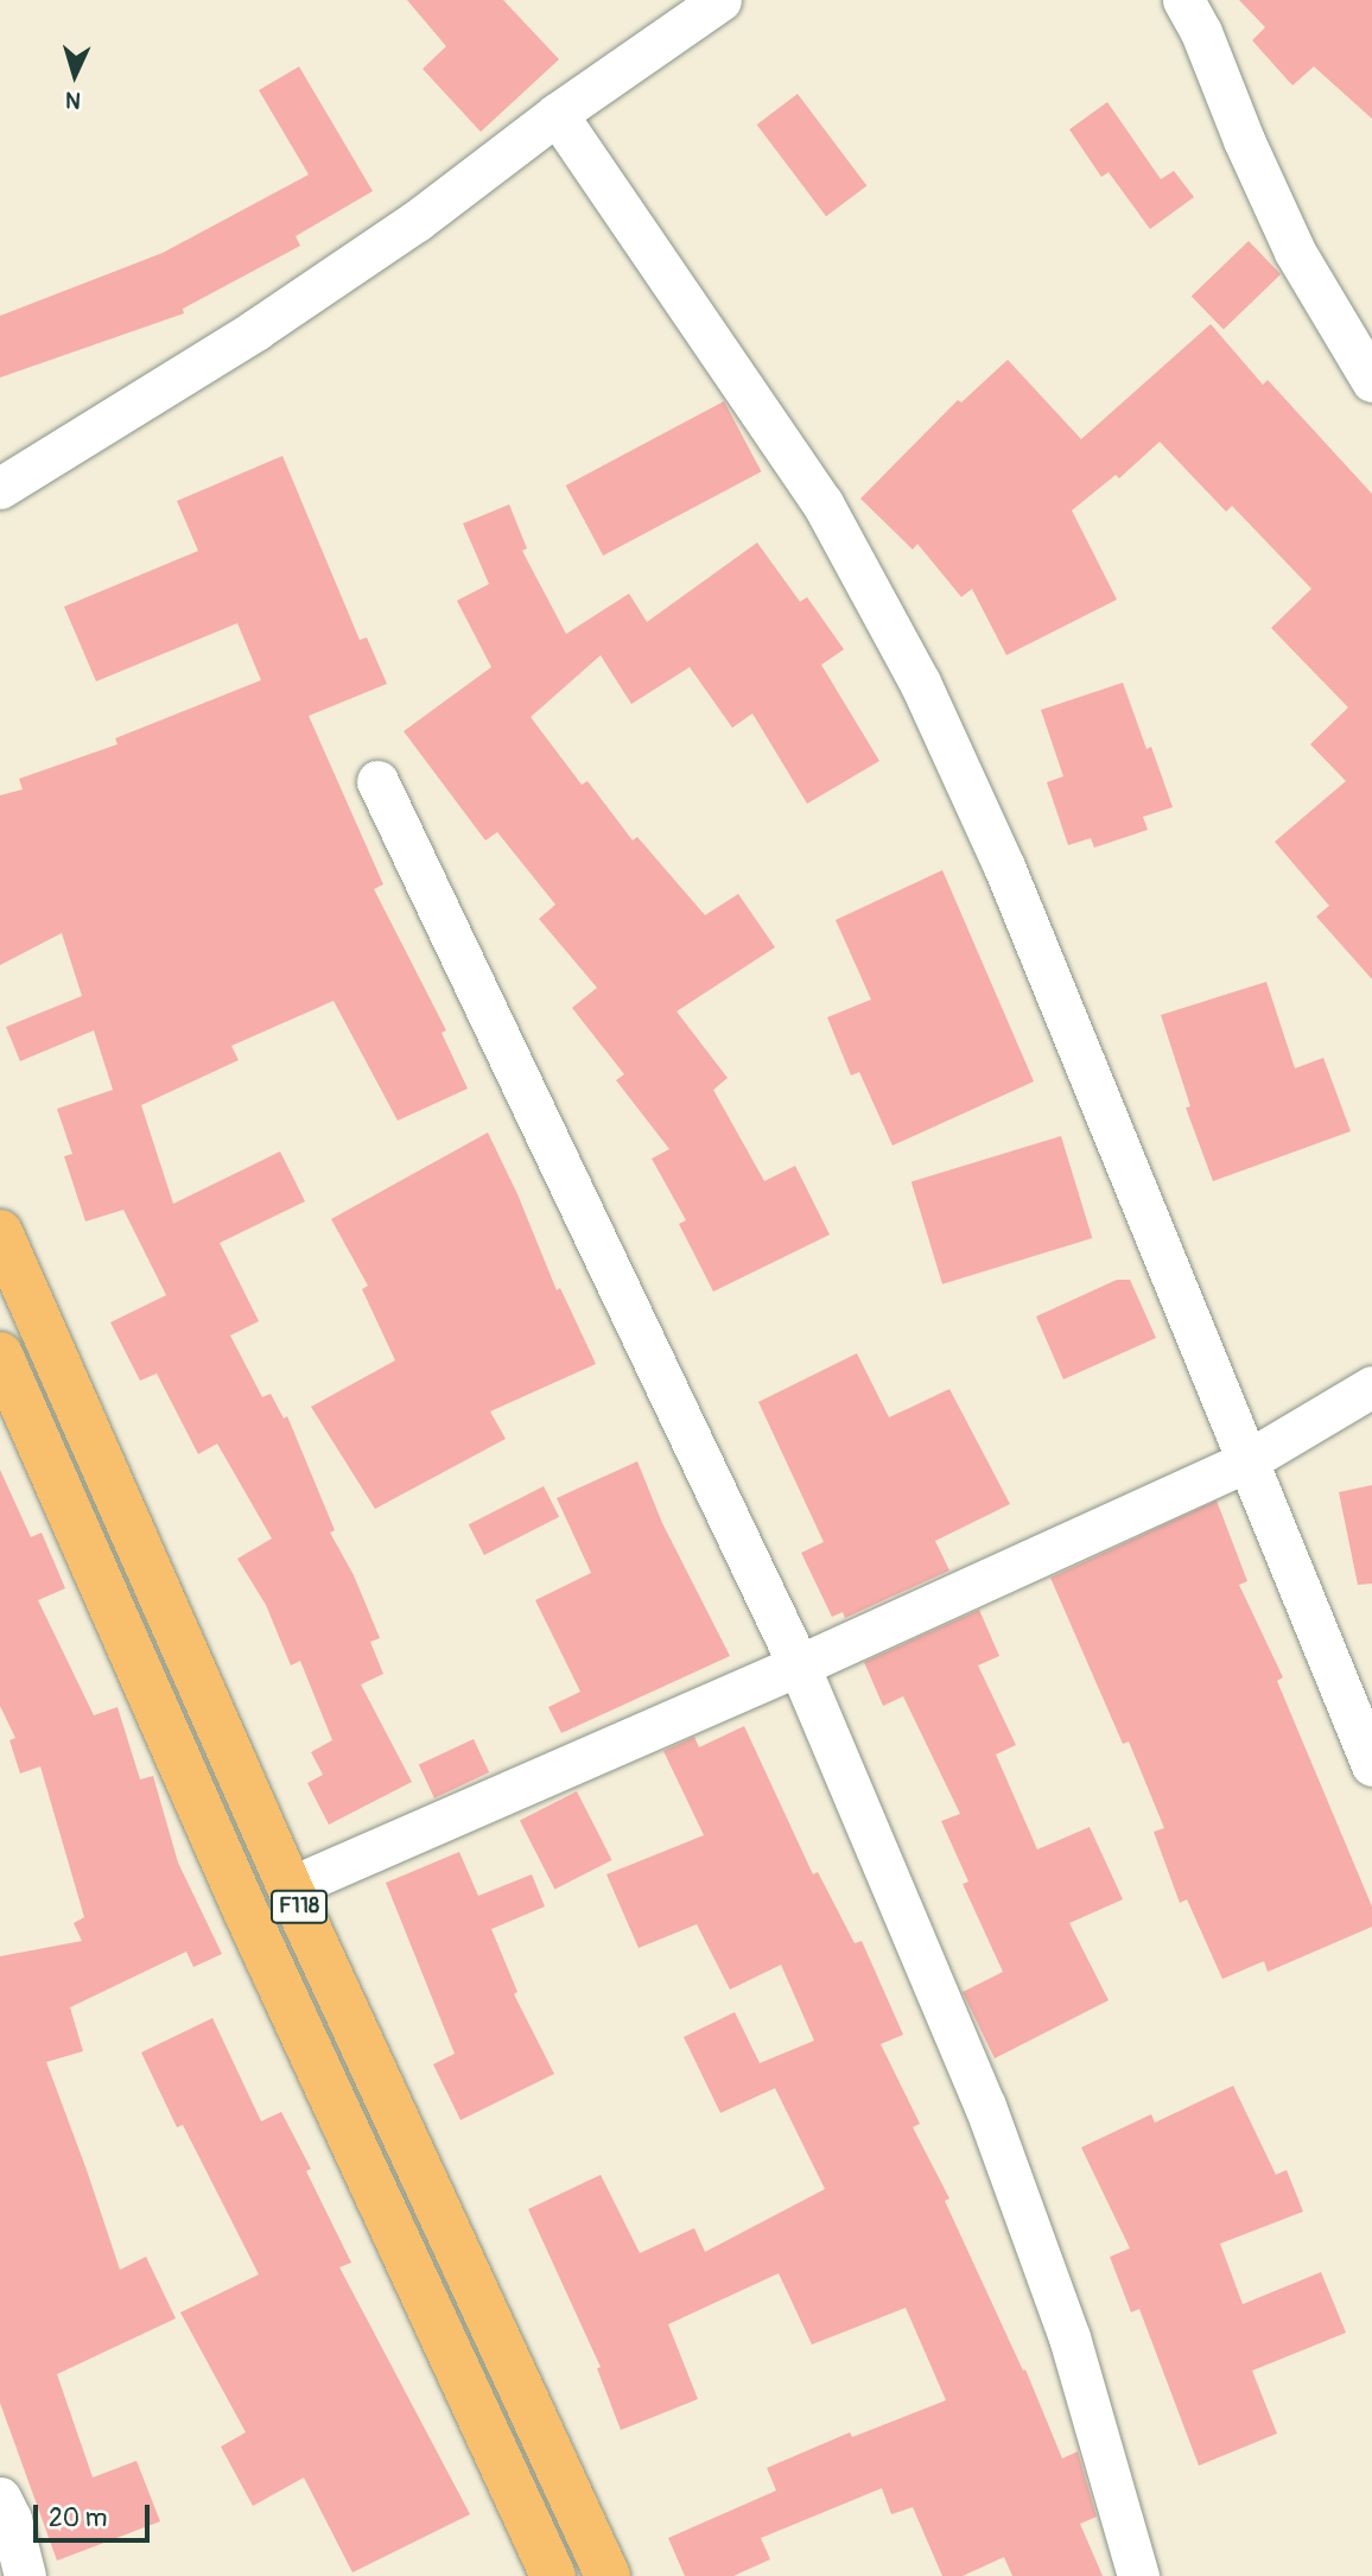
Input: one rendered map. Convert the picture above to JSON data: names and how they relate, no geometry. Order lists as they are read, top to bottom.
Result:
{
  "streets": {
    "main road": ["F118"]
  },
  "scale_bar": "20 m",
  "north": "bottom"
}
